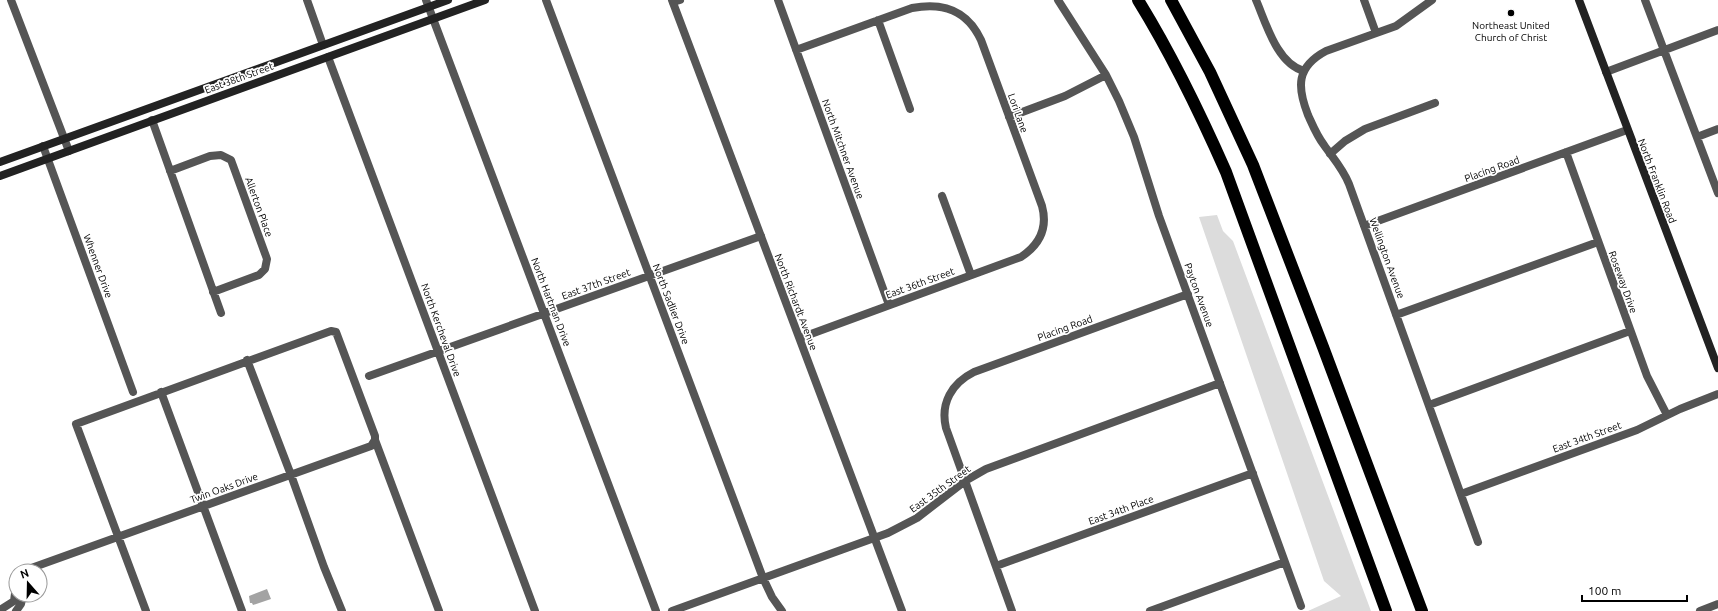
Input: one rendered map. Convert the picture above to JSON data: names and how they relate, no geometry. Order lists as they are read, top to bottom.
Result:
{
  "streets": {
    "main road": ["East 38th Street", "North Franklin Road"],
    "street": [
      "Lori Lane",
      "North Mitchner Avenue",
      "Placing Road",
      "Allerton Place",
      "Wellington Avenue",
      "Whenner Drive",
      "Roseway Drive",
      "East 36th Street",
      "East 37th Street",
      "Payton Avenue",
      "North Hartman Drive",
      "North Richardt Avenue",
      "North Sadlier Drive",
      "North Kercheval Drive",
      "East 34th Street",
      "Twin Oaks Drive",
      "East 35th Street",
      "East 34th Place"
    ]
  },
  "crossings": [
    ["East 38th Street", "Whenner Drive"],
    ["East 38th Street", "North Hartman Drive"],
    ["East 38th Street", "North Kercheval Drive"],
    ["Lori Lane", "East 36th Street"],
    ["North Mitchner Avenue", "East 36th Street"],
    ["Placing Road", "North Franklin Road"],
    ["Placing Road", "Wellington Avenue"],
    ["Placing Road", "Roseway Drive"],
    ["Placing Road", "Payton Avenue"],
    ["Placing Road", "East 35th Street"],
    ["Wellington Avenue", "East 34th Street"],
    ["Roseway Drive", "East 34th Street"],
    ["East 36th Street", "North Richardt Avenue"],
    ["East 37th Street", "North Hartman Drive"],
    ["East 37th Street", "North Richardt Avenue"],
    ["East 37th Street", "North Sadlier Drive"],
    ["East 37th Street", "North Kercheval Drive"],
    ["Payton Avenue", "East 35th Street"],
    ["Payton Avenue", "East 34th Place"],
    ["North Richardt Avenue", "East 35th Street"],
    ["North Sadlier Drive", "East 35th Street"]
  ],
  "places": ["Northeast United Church of Christ"],
  "scale_bar": "100 m",
  "north": "top"
}
